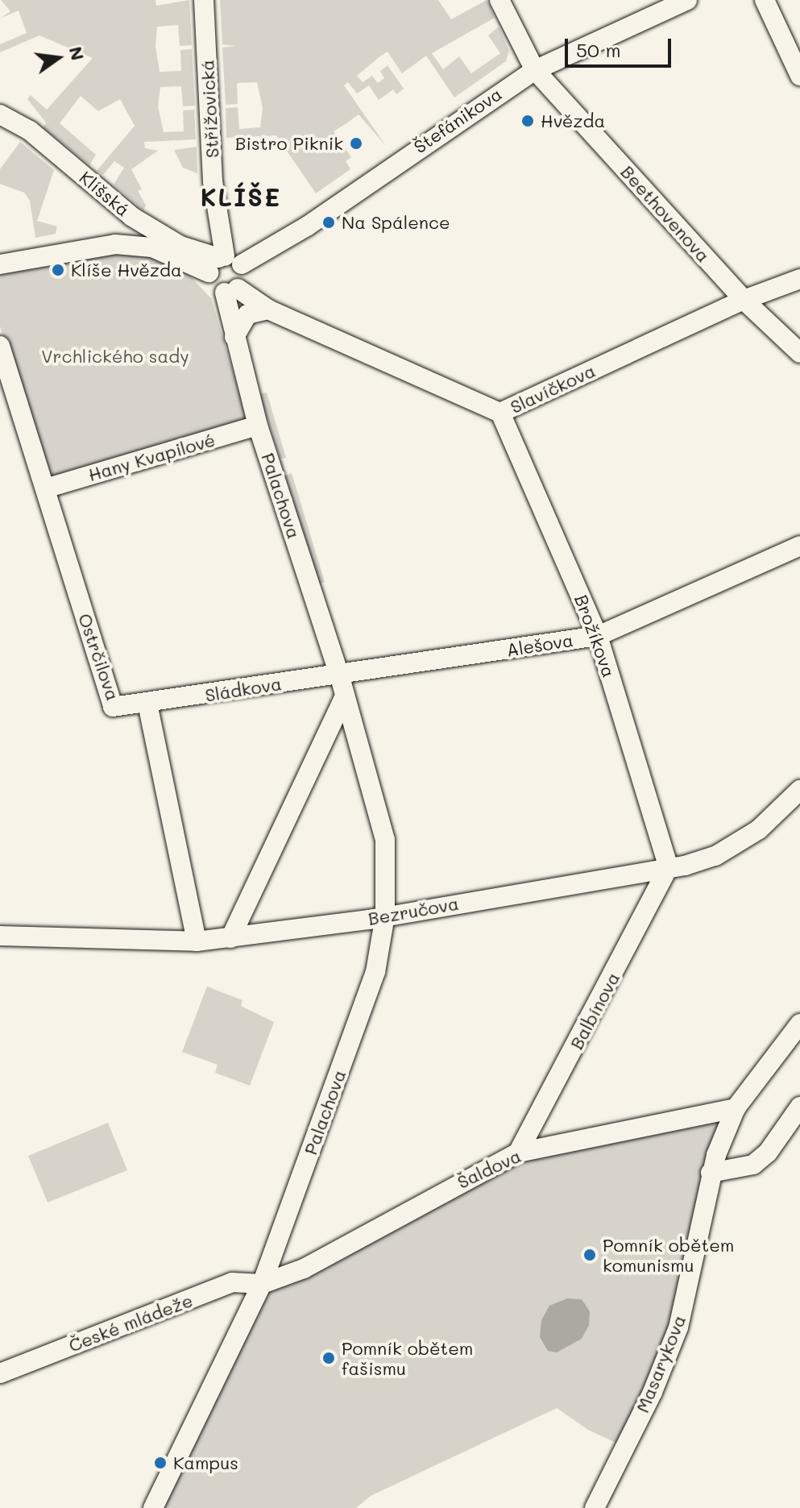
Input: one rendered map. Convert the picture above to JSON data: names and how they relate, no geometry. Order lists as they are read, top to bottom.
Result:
{
  "streets": {
    "street": [
      "Střížovická",
      "Štefánikova",
      "Klíšská",
      "Beethovenova",
      "Slavíčkova",
      "Hany Kvapilové",
      "Palachova",
      "Brožíkova",
      "Alešova",
      "Ostrčilova",
      "Sládkova",
      "Bezručova",
      "Balbínova",
      "Šaldova",
      "České mládeže",
      "Masarykova"
    ]
  },
  "crossings": [
    ["Střížovická", "Štefánikova"],
    ["Střížovická", "Klíšská"],
    ["Štefánikova", "Klíšská"],
    ["Štefánikova", "Beethovenova"],
    ["Beethovenova", "Slavíčkova"],
    ["Slavíčkova", "Palachova"],
    ["Slavíčkova", "Brožíkova"],
    ["Hany Kvapilové", "Palachova"],
    ["Hany Kvapilové", "Ostrčilova"],
    ["Palachova", "Alešova"],
    ["Palachova", "Sládkova"],
    ["Palachova", "Bezručova"],
    ["Palachova", "Šaldova"],
    ["Palachova", "České mládeže"],
    ["Brožíkova", "Alešova"],
    ["Brožíkova", "Bezručova"],
    ["Brožíkova", "Balbínova"],
    ["Alešova", "Sládkova"],
    ["Ostrčilova", "Sládkova"],
    ["Ostrčilova", "Bezručova"],
    ["Bezručova", "Balbínova"],
    ["Balbínova", "Šaldova"],
    ["Šaldova", "České mládeže"],
    ["Šaldova", "Masarykova"]
  ],
  "districts": ["KLÍŠE"],
  "parks": ["Vrchlického sady"],
  "places": [
    "Hvězda",
    "Bistro Piknik",
    "Na Spálence",
    "Klíše Hvězda",
    "Pomník obětem komunismu",
    "Pomník obětem fašismu",
    "Kampus"
  ],
  "scale_bar": "50 m",
  "north": "right"
}
